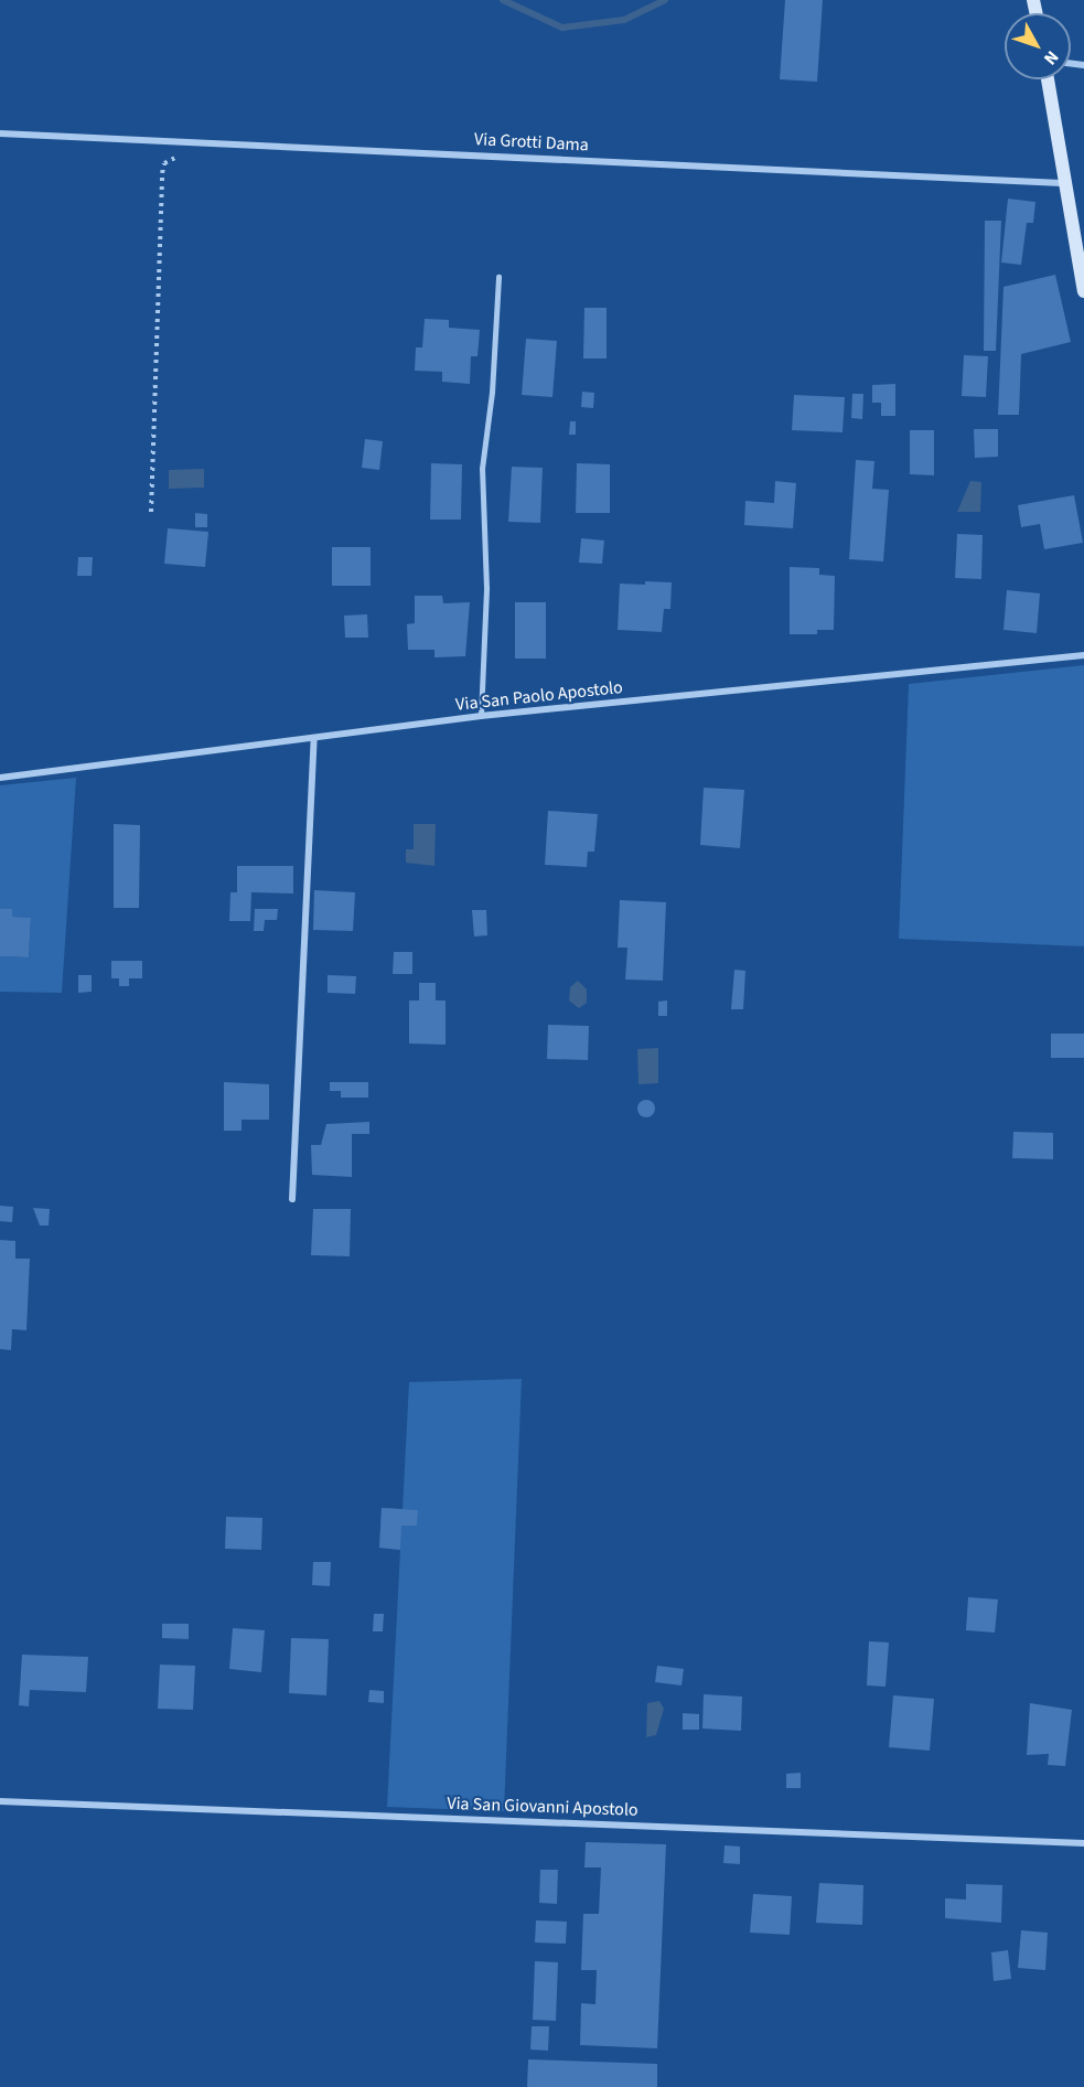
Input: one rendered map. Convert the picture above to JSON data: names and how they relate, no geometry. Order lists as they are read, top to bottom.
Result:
{
  "streets": {
    "street": ["Via Grotti Dama", "Via San Paolo Apostolo", "Via San Giovanni Apostolo"]
  },
  "north": "bottom right"
}
